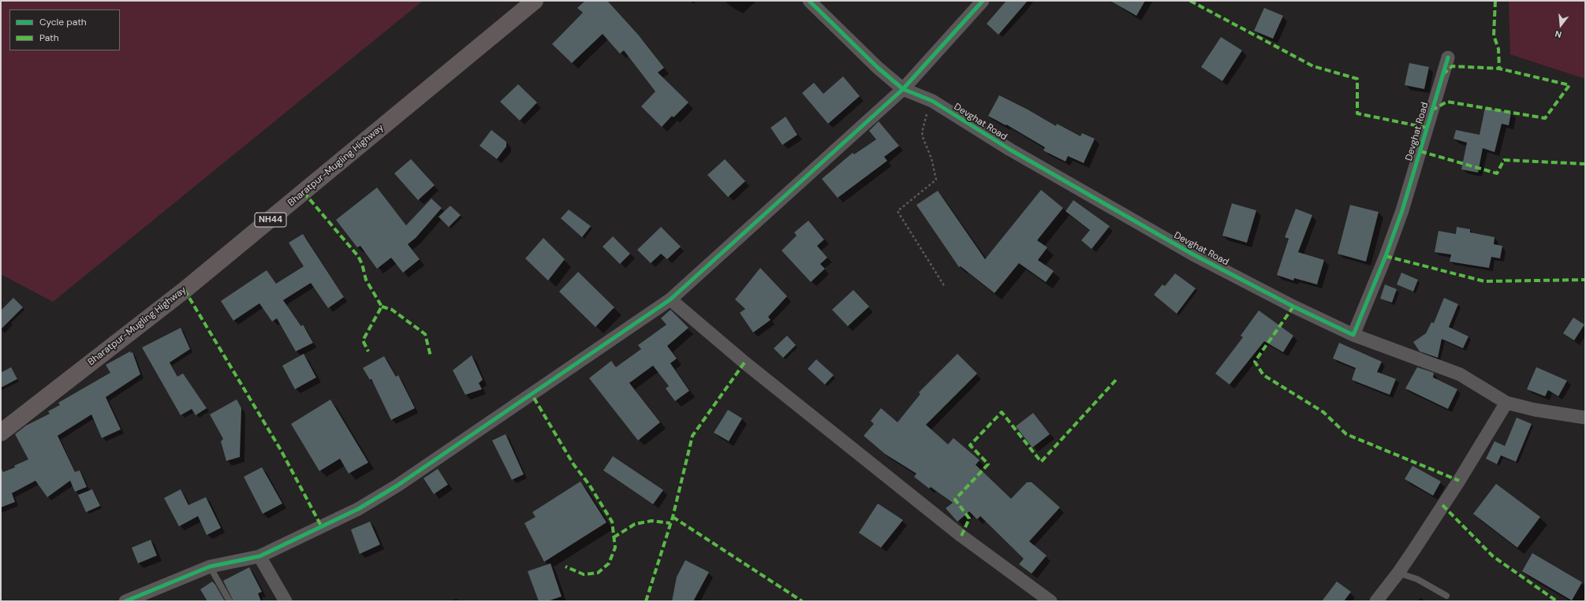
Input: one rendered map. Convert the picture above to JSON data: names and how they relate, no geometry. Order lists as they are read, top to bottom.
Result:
{
  "streets": {
    "highway": ["Bharatpur-Mugling Highway", "NH44"],
    "street": ["Devghat Road"]
  },
  "legend": ["Cycle path", "Path"],
  "north": "bottom"
}
